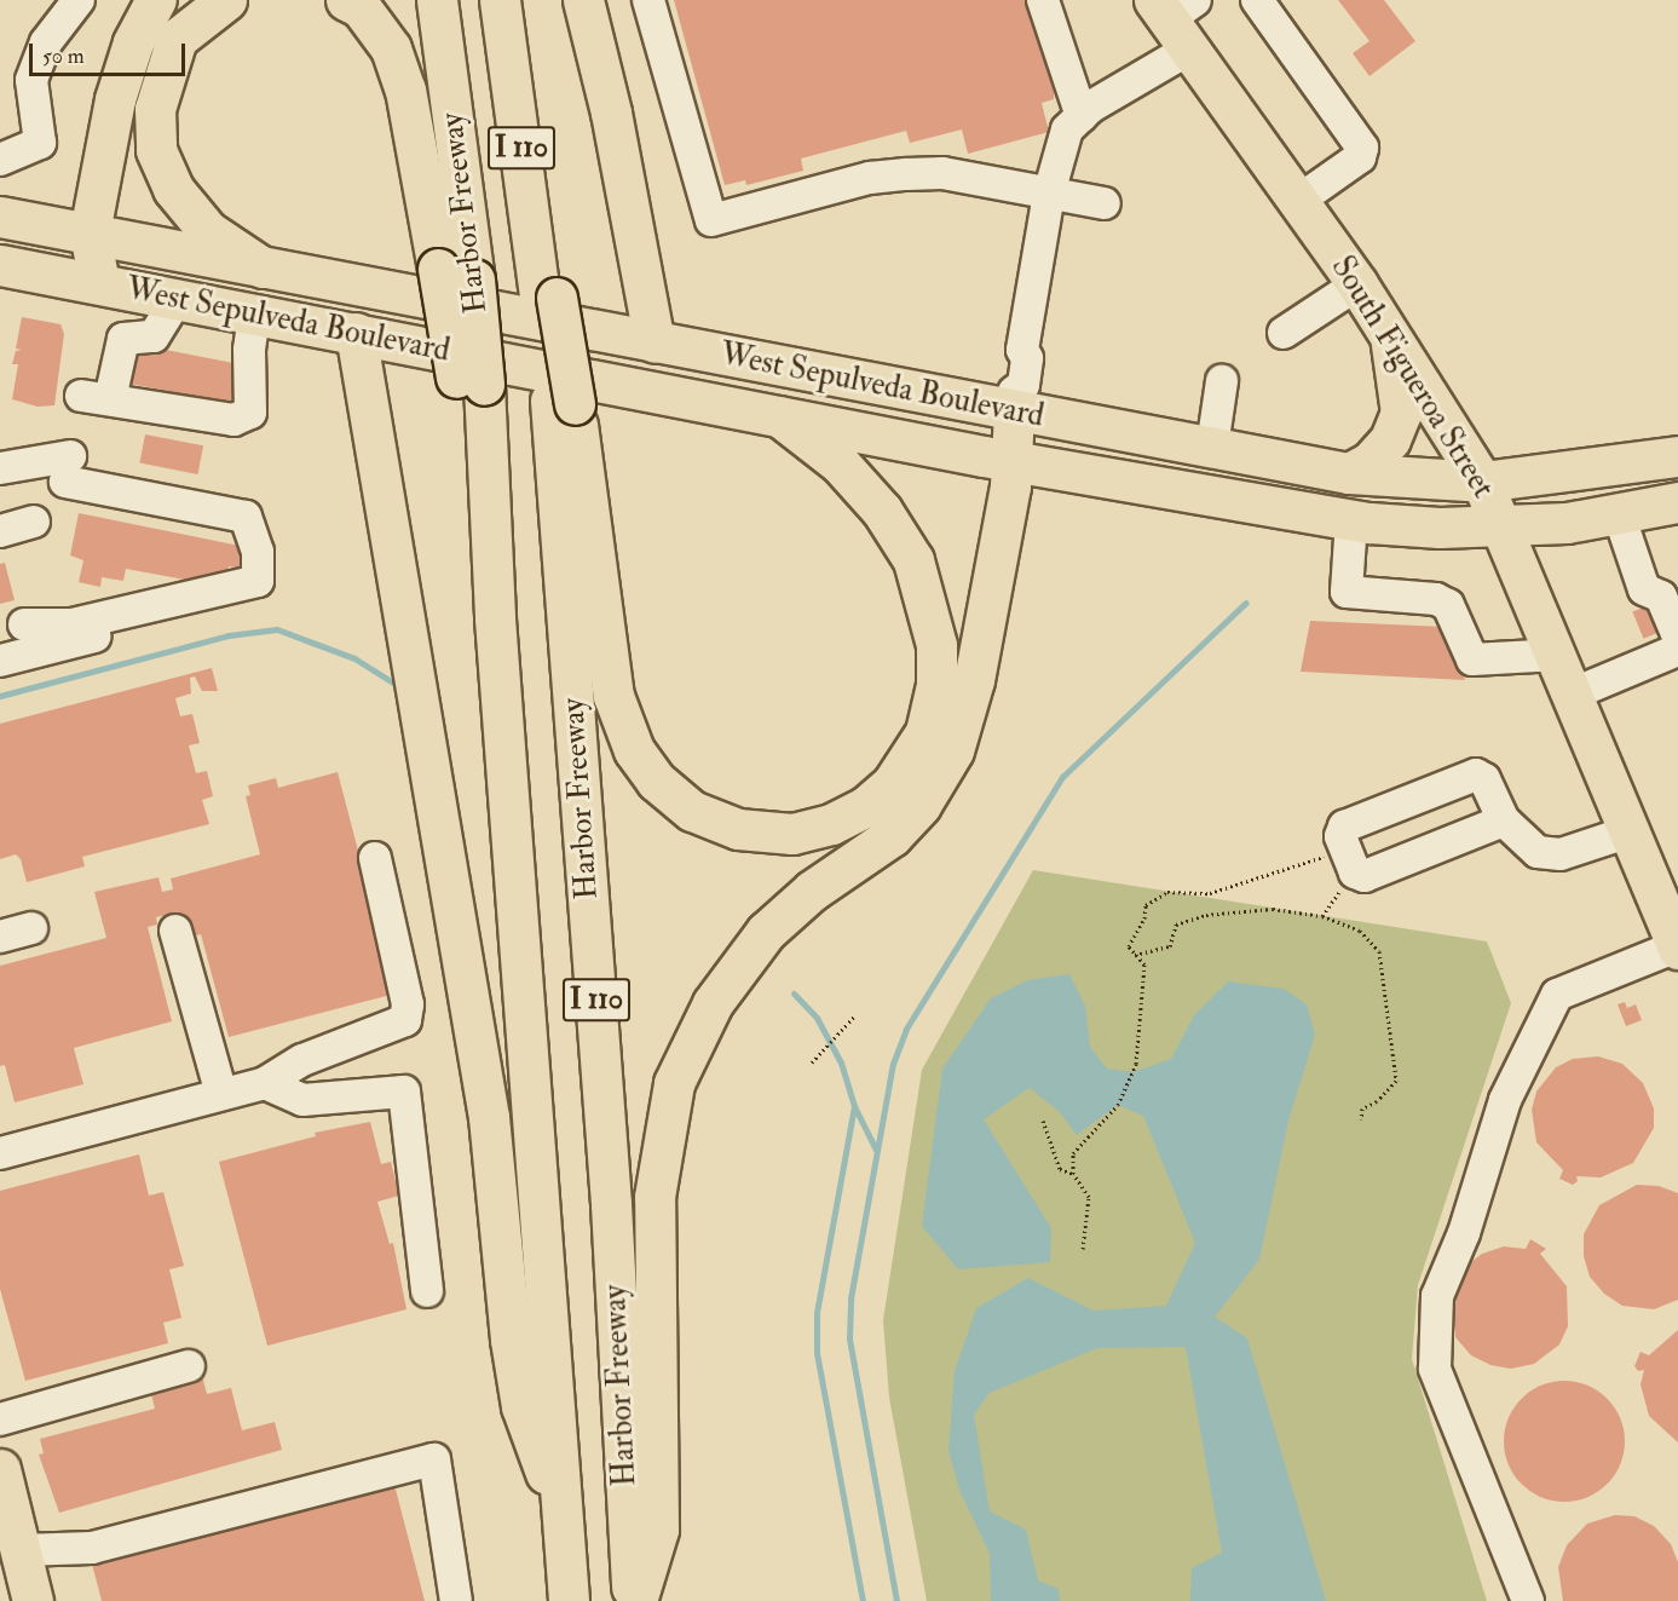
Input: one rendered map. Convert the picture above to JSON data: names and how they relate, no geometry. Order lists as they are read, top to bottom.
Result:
{
  "streets": {
    "main road": [
      "I 110",
      "Harbor Freeway",
      "West Sepulveda Boulevard",
      "South Figueroa Street"
    ]
  },
  "crossings": [
    ["West Sepulveda Boulevard", "South Figueroa Street"]
  ],
  "scale_bar": "50 m"
}
